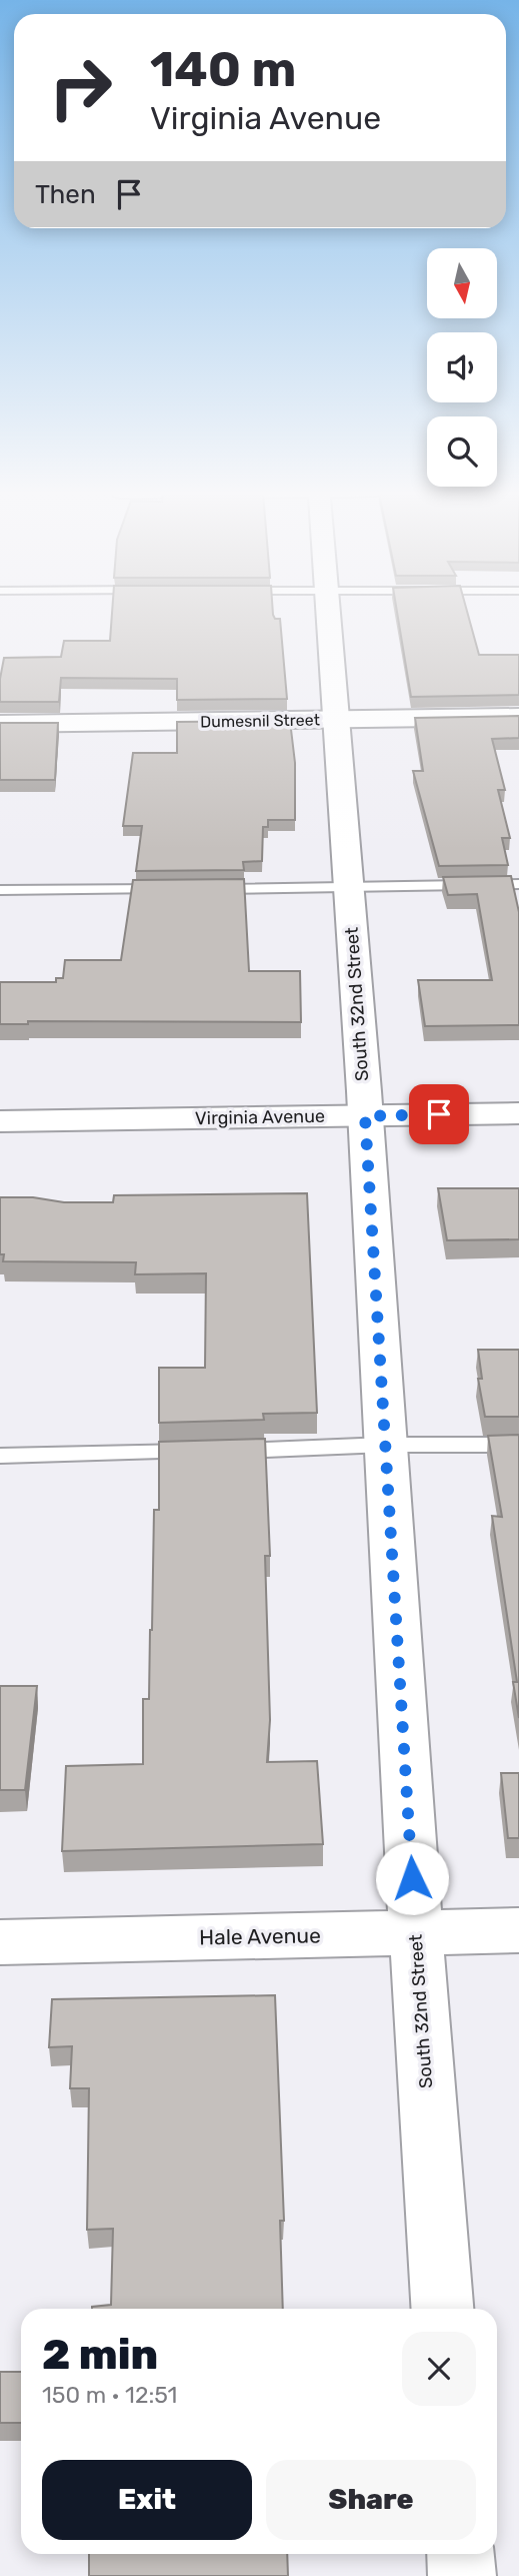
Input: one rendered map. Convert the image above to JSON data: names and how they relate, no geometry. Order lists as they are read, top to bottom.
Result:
{
  "streets": {
    "street": [
      "Dumesnil Street",
      "South 32nd Street",
      "Virginia Avenue",
      "Hale Avenue"
    ]
  },
  "crossings": [
    ["Dumesnil Street", "South 32nd Street"],
    ["South 32nd Street", "Virginia Avenue"],
    ["South 32nd Street", "Hale Avenue"]
  ],
  "north": "bottom",
  "page": {
    "turn": ["140 m", "Virginia Avenue"],
    "then": "Then",
    "heading": ["2 min", "150 m · 12:51"],
    "buttons": ["Exit", "Share"]
  }
}
